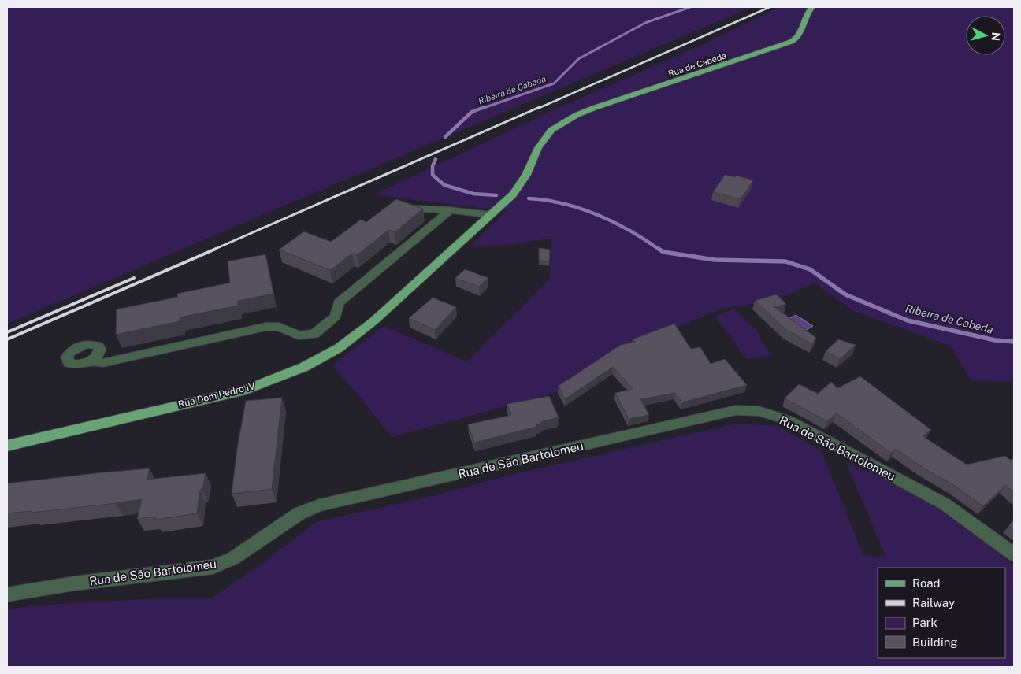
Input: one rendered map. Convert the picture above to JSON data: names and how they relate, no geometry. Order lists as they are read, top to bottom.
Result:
{
  "streets": {
    "main road": ["Rua de Cabeda", "Rua Dom Pedro IV"],
    "street": ["Rua de São Bartolomeu"]
  },
  "crossings": [
    ["Rua de Cabeda", "Rua Dom Pedro IV"]
  ],
  "water": ["Ribeira de Cabeda"],
  "legend": [
    "Road",
    "Railway",
    "Park",
    "Building"
  ],
  "north": "right"
}
